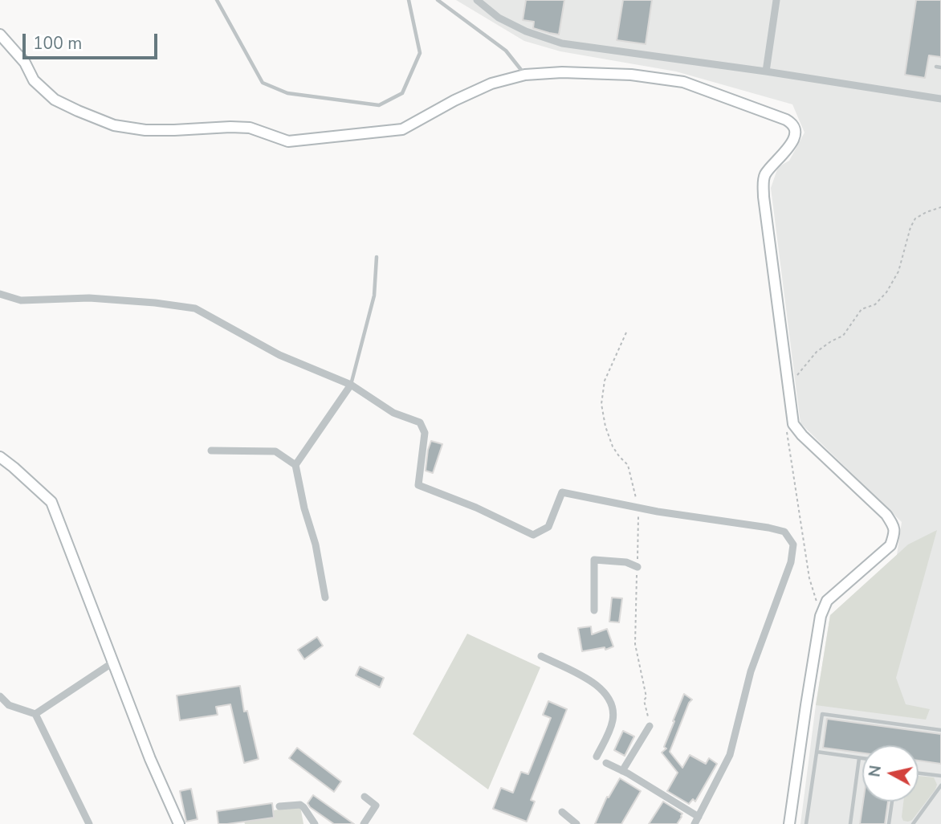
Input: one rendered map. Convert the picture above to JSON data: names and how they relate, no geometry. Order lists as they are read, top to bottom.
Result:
{
  "scale_bar": "100 m",
  "north": "left"
}
